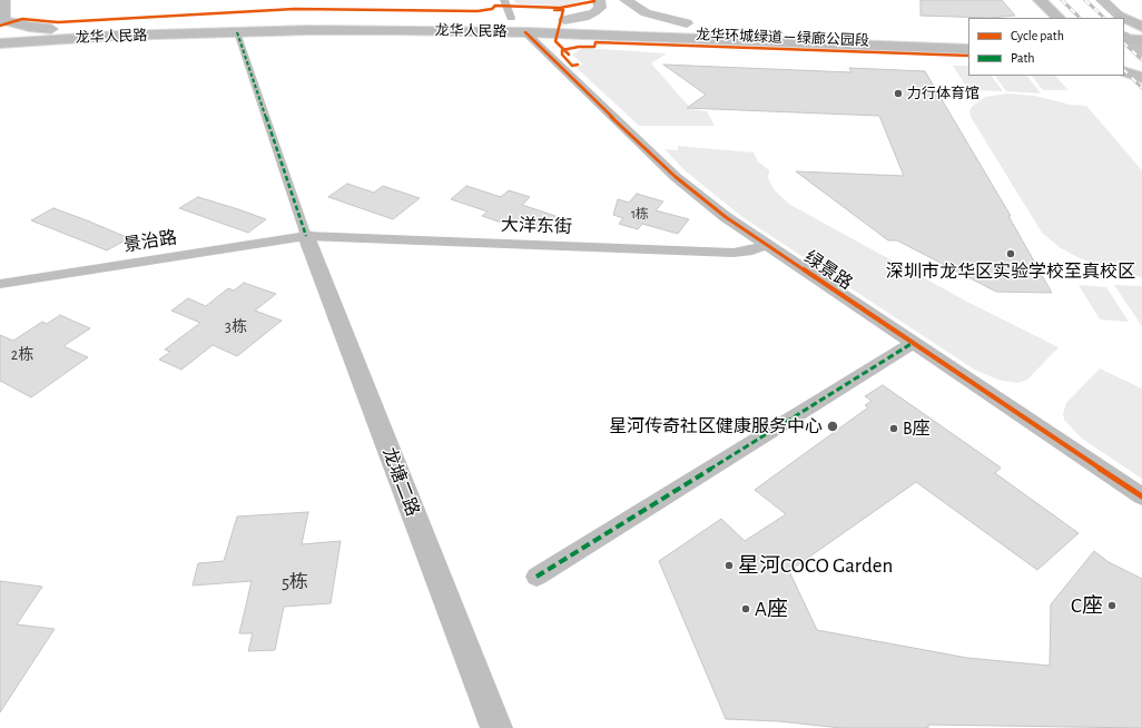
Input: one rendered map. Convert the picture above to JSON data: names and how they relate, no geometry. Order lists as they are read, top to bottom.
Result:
{
  "streets": {
    "main road": ["龙华人民路"],
    "street": [
      "大洋东街",
      "景治路",
      "绿景路",
      "龙塘二路"
    ],
    "cycle path": ["龙华环城绿道－绿廊公园段"]
  },
  "crossings": [
    ["龙华人民路", "绿景路"],
    ["大洋东街", "景治路"],
    ["大洋东街", "绿景路"],
    ["大洋东街", "龙塘二路"],
    ["景治路", "龙塘二路"]
  ],
  "places": [
    "力行体育馆",
    "深圳市龙华区实验学校至真校区",
    "星河传奇社区健康服务中心",
    "B座",
    "星河COCO Garden",
    "C座",
    "A座"
  ],
  "house_numbers": [
    "1栋",
    "3栋",
    "2栋",
    "5栋"
  ],
  "legend": ["Cycle path", "Path"]
}
